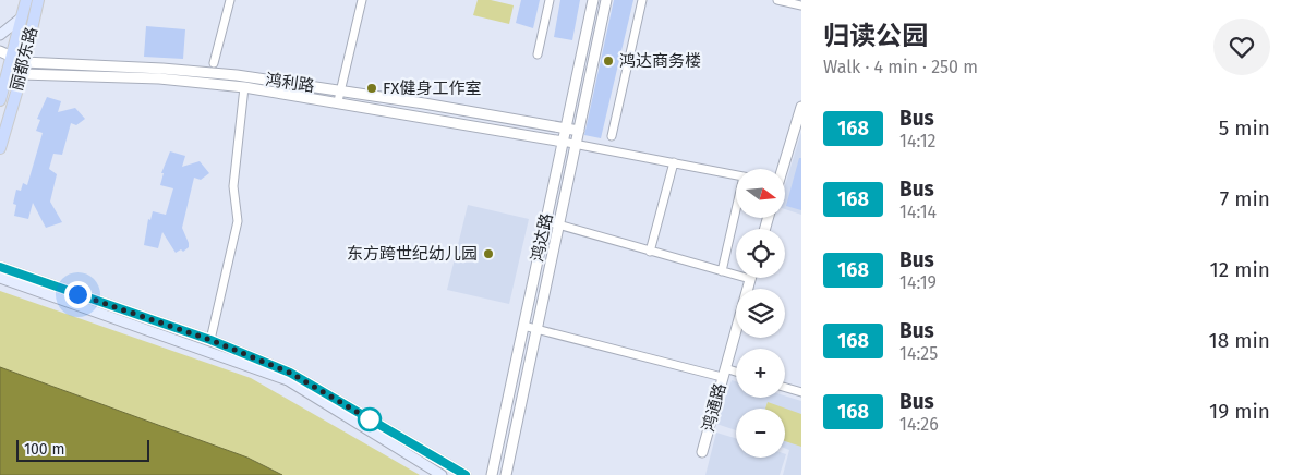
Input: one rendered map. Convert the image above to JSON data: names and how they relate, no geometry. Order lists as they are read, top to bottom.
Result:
{
  "streets": {
    "main road": ["丽都东路"],
    "street": ["鸿利路", "鸿达路", "鸿通路"]
  },
  "crossings": [
    ["丽都东路", "鸿利路"],
    ["鸿利路", "鸿达路"]
  ],
  "places": ["鸿达商务楼", "FX健身工作室", "东方跨世纪幼儿园"],
  "lines": ["bus line 168"],
  "scale_bar": "100 m",
  "north": "right",
  "page": {
    "heading": ["归读公园", "Walk · 4 min · 250 m"],
    "list": [
      {
        "mark": "168",
        "name": "Bus",
        "note": "14:12",
        "value": "5 min"
      },
      {
        "mark": "168",
        "name": "Bus",
        "note": "14:14",
        "value": "7 min"
      },
      {
        "mark": "168",
        "name": "Bus",
        "note": "14:19",
        "value": "12 min"
      },
      {
        "mark": "168",
        "name": "Bus",
        "note": "14:25",
        "value": "18 min"
      },
      {
        "mark": "168",
        "name": "Bus",
        "note": "14:26",
        "value": "19 min"
      }
    ],
    "map_buttons": ["+", "−"],
    "scale": "100 m"
  }
}
